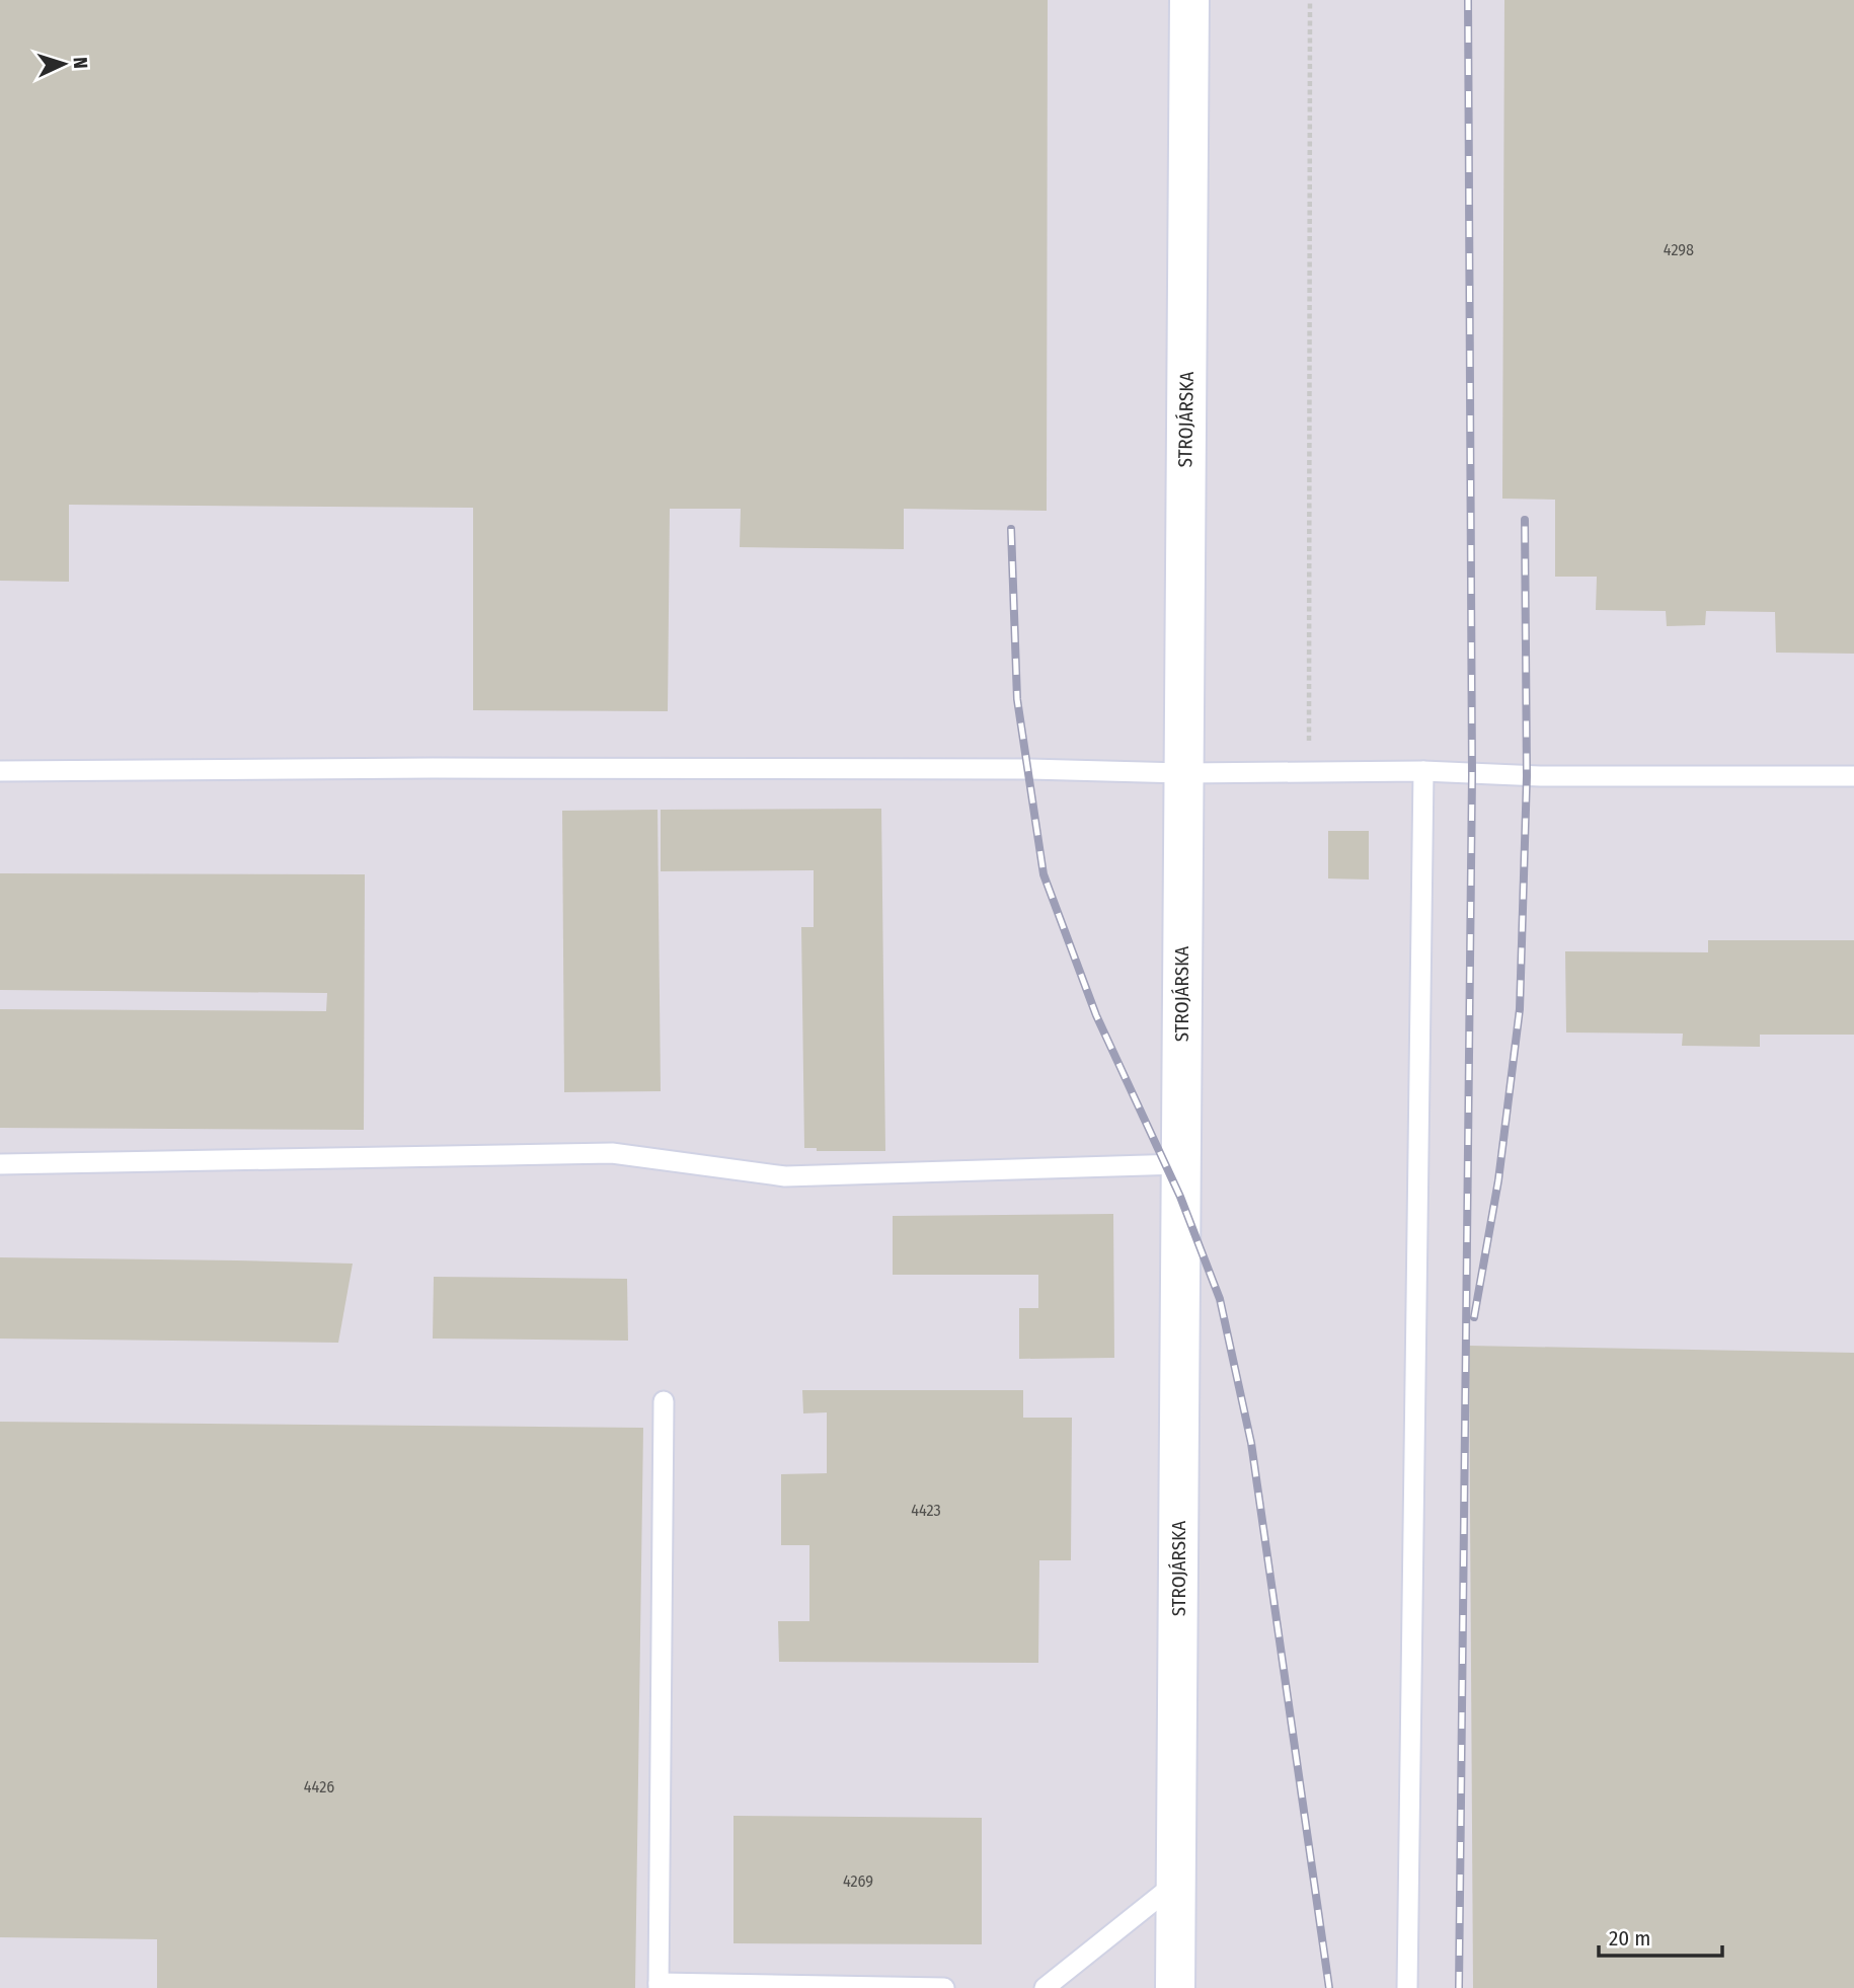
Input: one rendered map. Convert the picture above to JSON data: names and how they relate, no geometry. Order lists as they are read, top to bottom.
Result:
{
  "streets": {
    "street": ["STROJÁRSKA"]
  },
  "house_numbers": [
    "4298",
    "4423",
    "4426",
    "4269"
  ],
  "scale_bar": "20 m",
  "north": "right"
}
